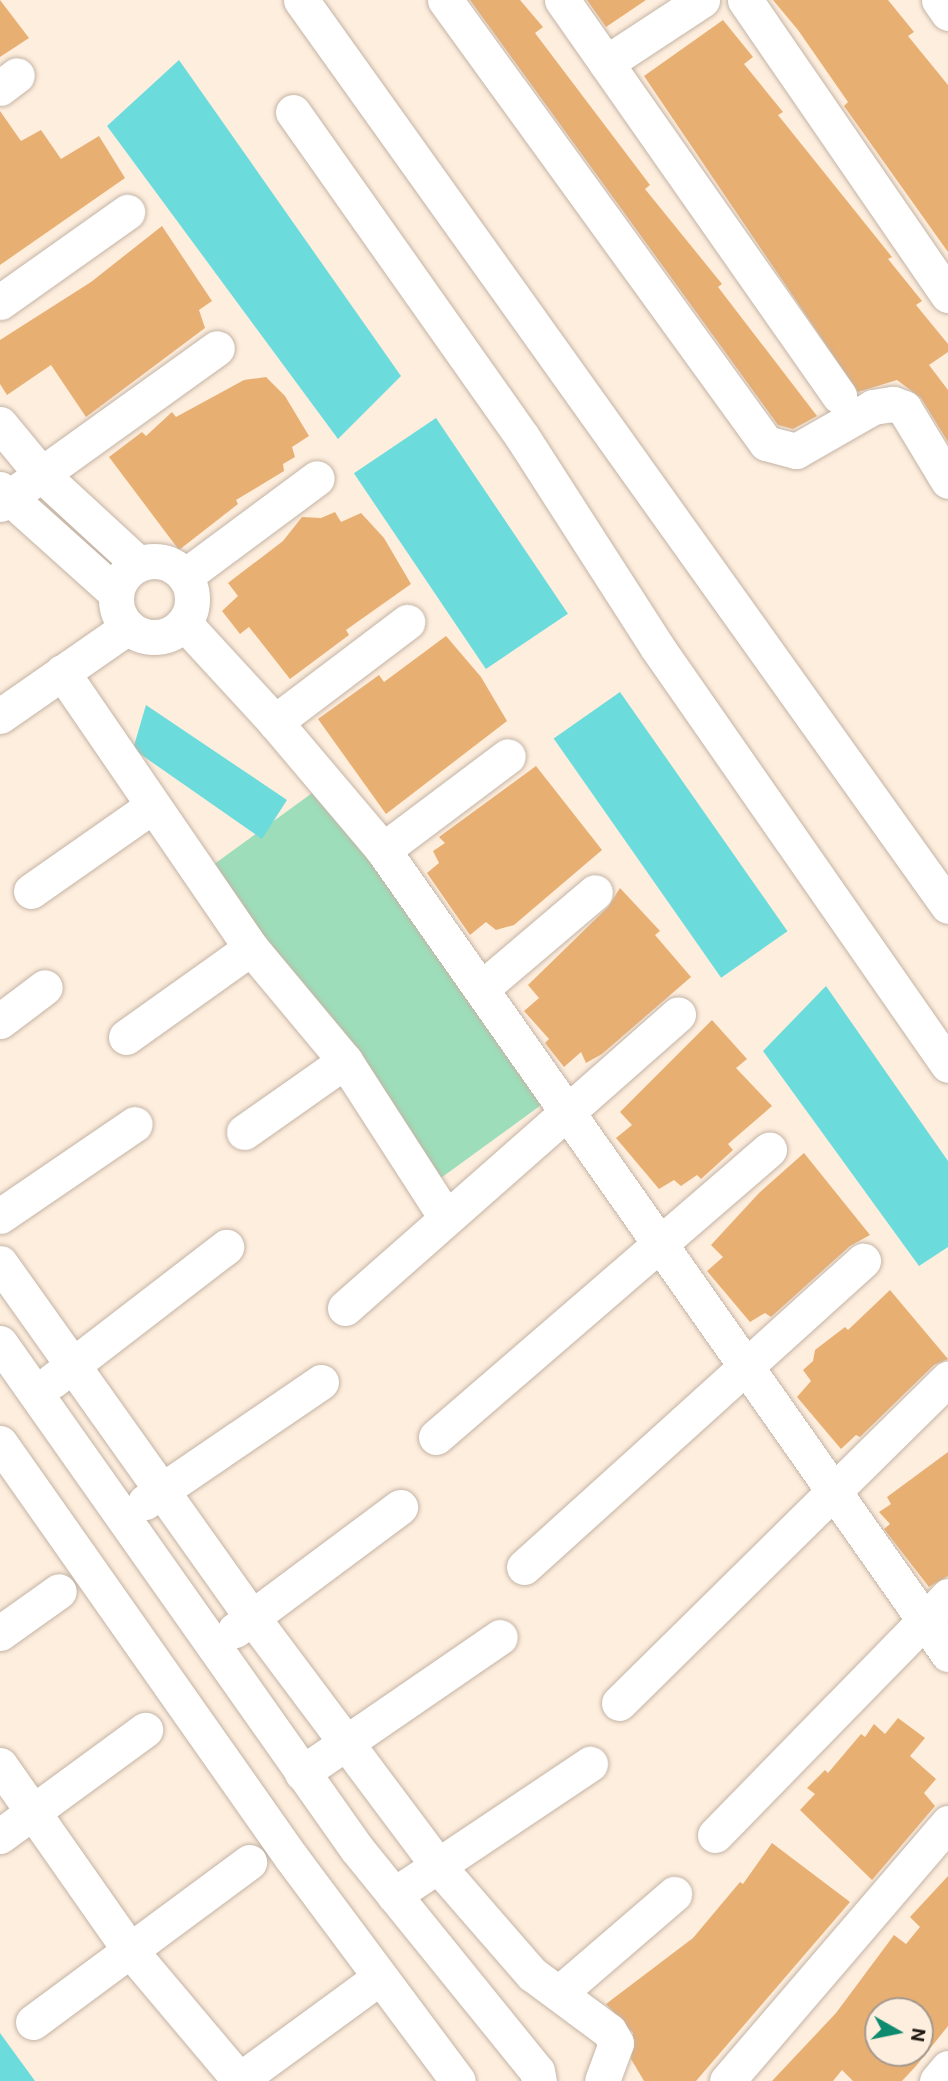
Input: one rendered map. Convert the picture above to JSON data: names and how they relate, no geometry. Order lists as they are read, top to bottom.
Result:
{
  "north": "right"
}
